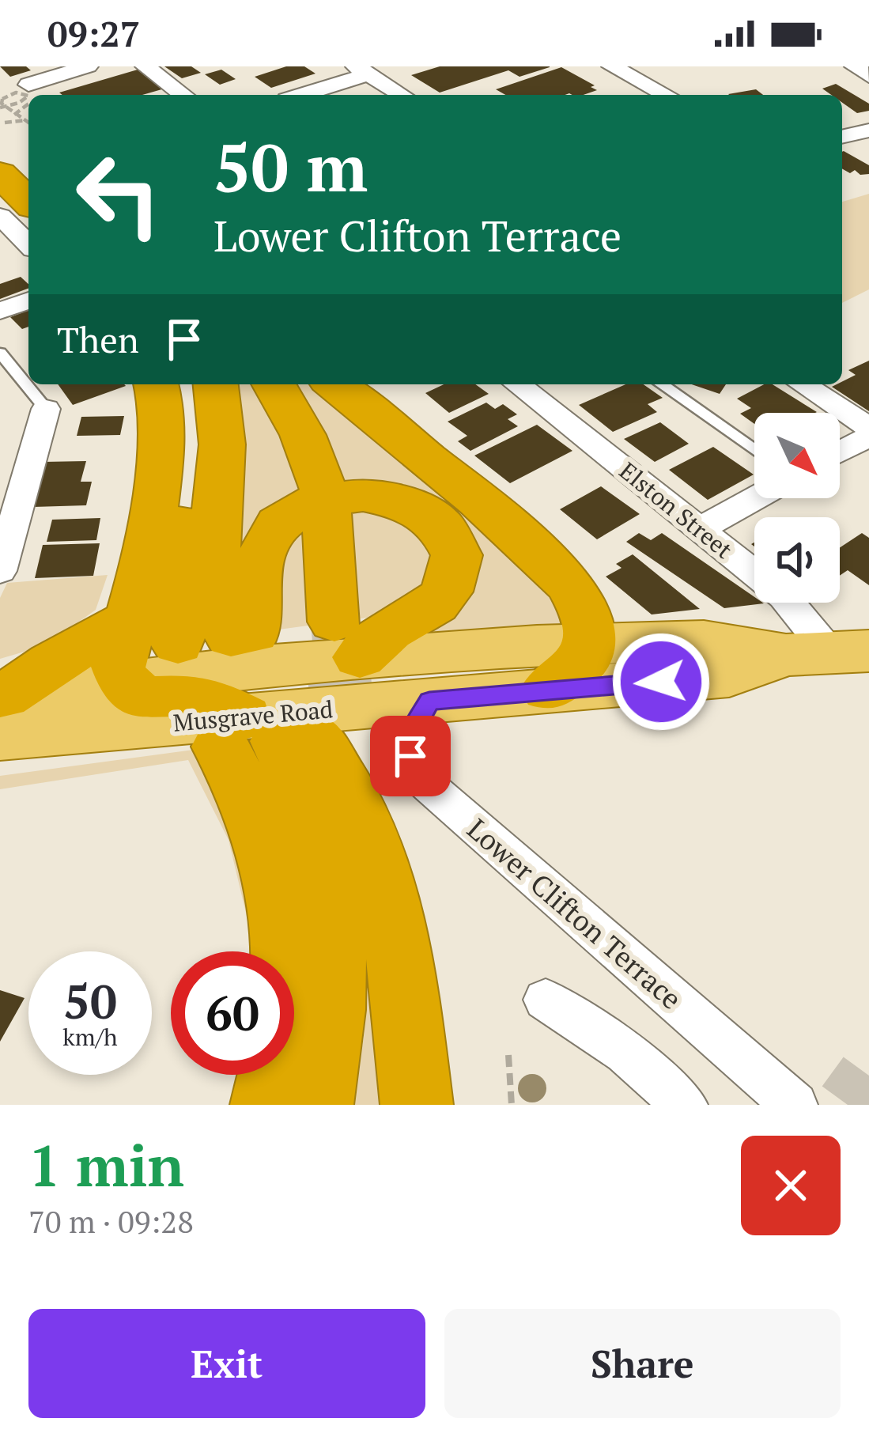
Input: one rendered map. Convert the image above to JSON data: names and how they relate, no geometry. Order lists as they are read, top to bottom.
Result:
{
  "streets": {
    "main road": ["Musgrave Road"],
    "street": ["Elston Street", "Lower Clifton Terrace"]
  },
  "crossings": [
    ["Elston Street", "Musgrave Road"],
    ["Musgrave Road", "Lower Clifton Terrace"]
  ],
  "north": "bottom right",
  "page": {
    "status": "09:27",
    "turn": ["50 m", "Lower Clifton Terrace"],
    "then": "Then",
    "speed": "50 km/h",
    "limit": "60",
    "heading": ["1 min", "70 m · 09:28"],
    "buttons": ["Exit", "Share"]
  }
}
